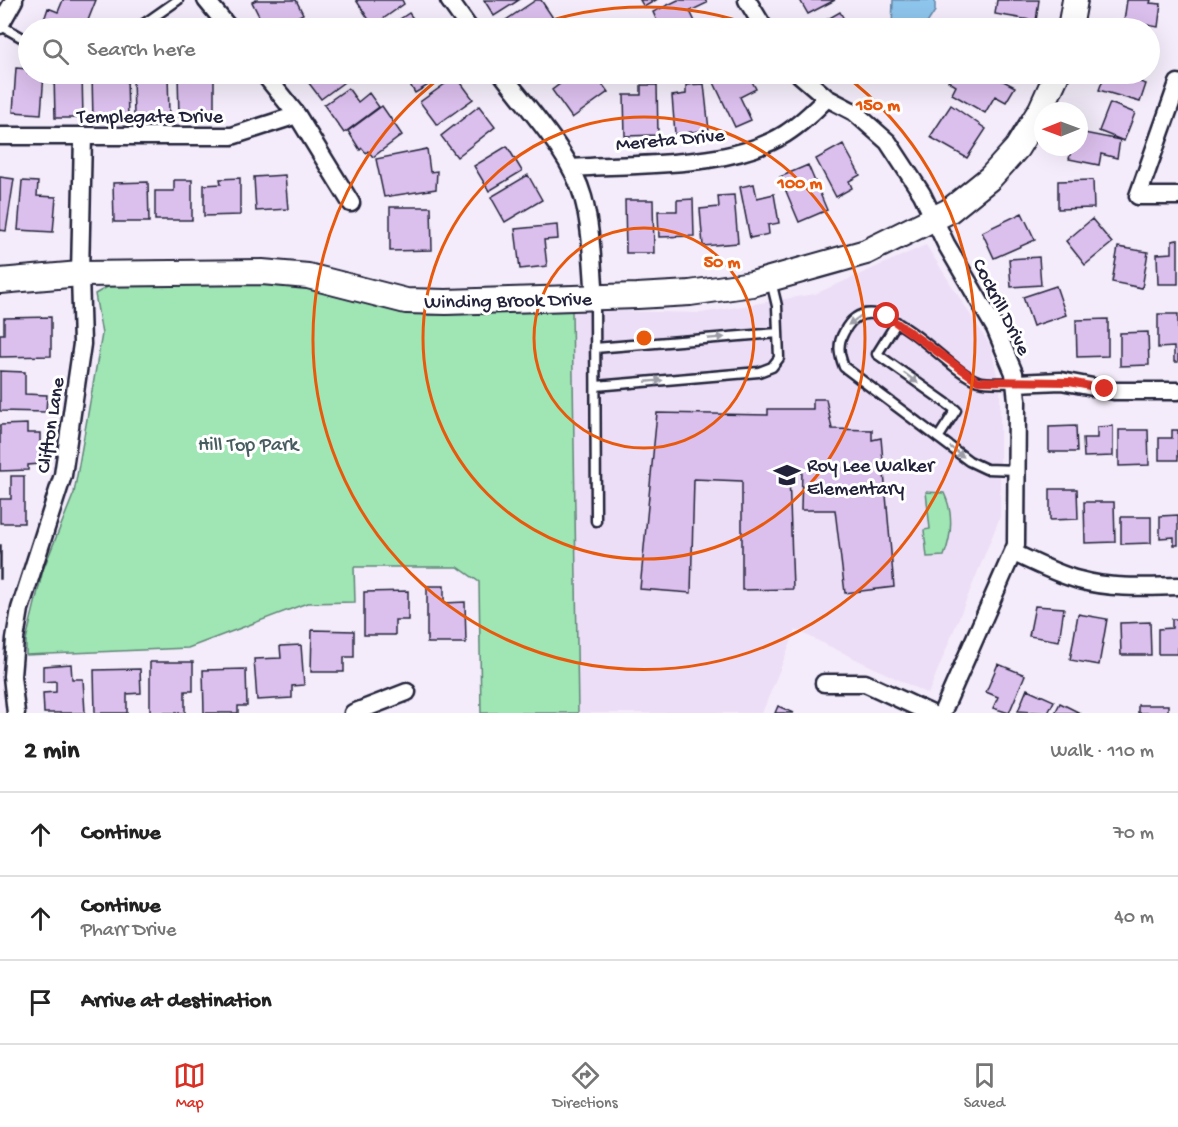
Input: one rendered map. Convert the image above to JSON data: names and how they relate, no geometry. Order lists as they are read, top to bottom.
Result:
{
  "streets": {
    "street": [
      "Templegate Drive",
      "Mereta Drive",
      "Winding Brook Drive",
      "Cockrill Drive",
      "Clifton Lane"
    ]
  },
  "crossings": [
    ["Templegate Drive", "Clifton Lane"],
    ["Mereta Drive", "Cockrill Drive"],
    ["Winding Brook Drive", "Cockrill Drive"],
    ["Winding Brook Drive", "Clifton Lane"]
  ],
  "parks": ["Hill Top Park"],
  "places": {
    "school or university": ["Roy Lee Walker Elementary"]
  },
  "north": "left",
  "page": {
    "search": "Search here",
    "heading": ["2 min", "Walk · 110 m"],
    "list": [
      ["Continue", "70 m"],
      ["Continue", "Pharr Drive", "40 m"],
      "Arrive at destination"
    ],
    "nav": ["Map", "Directions", "Saved"]
  },
  "rings": ["150 m", "100 m", "50 m"]
}
